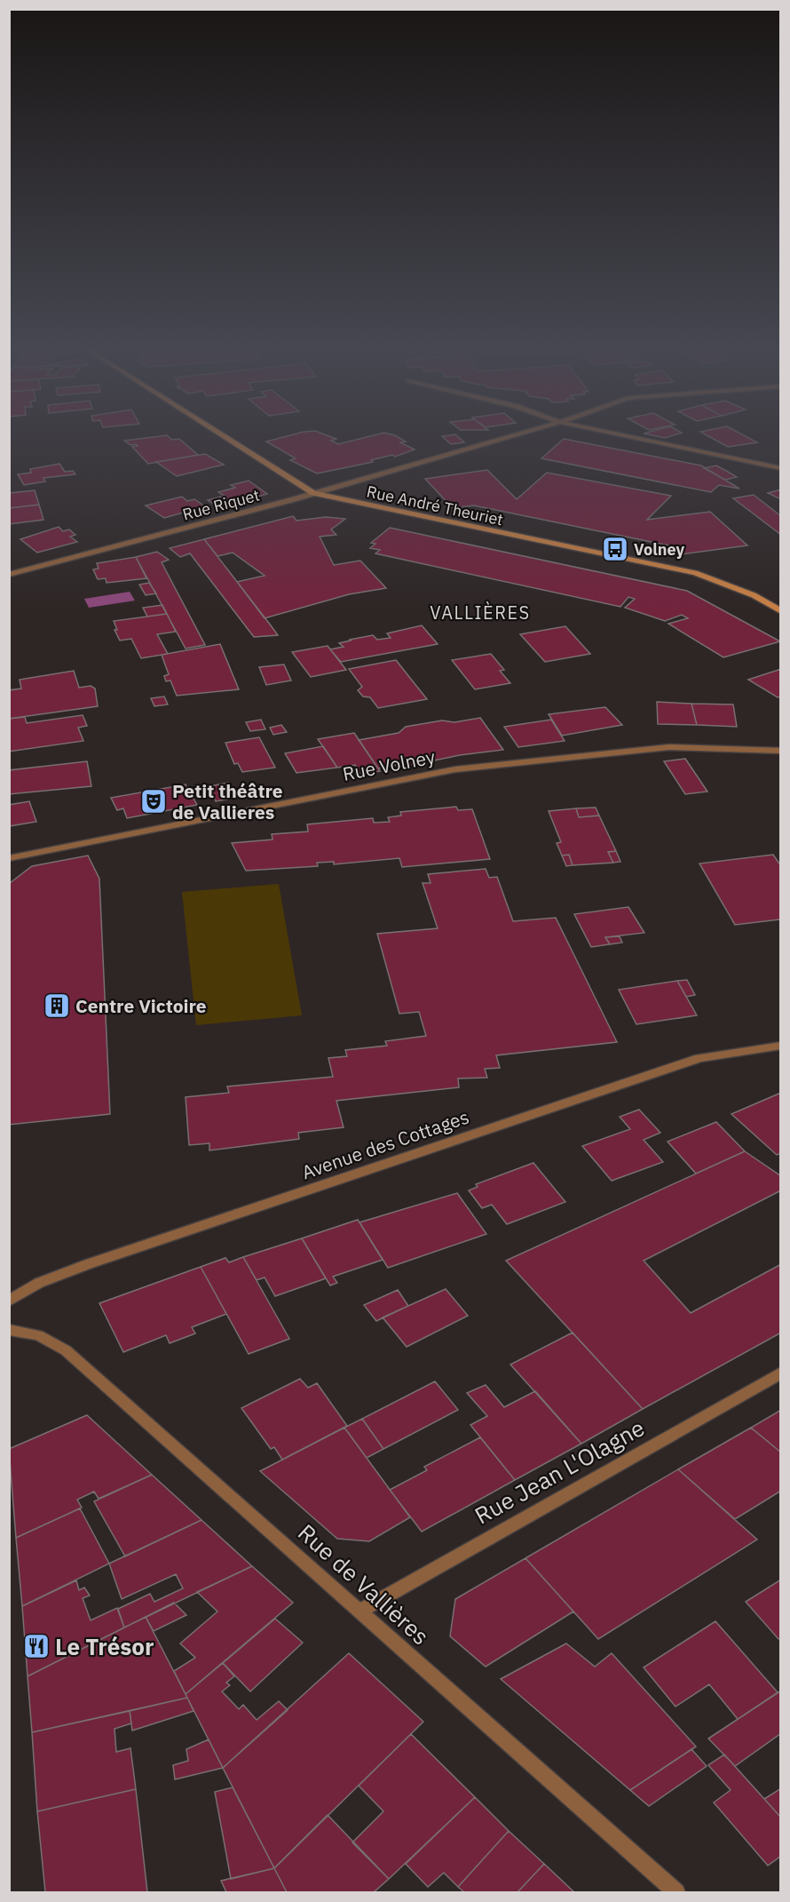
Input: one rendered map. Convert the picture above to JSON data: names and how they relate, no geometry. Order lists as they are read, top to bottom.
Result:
{
  "streets": {
    "street": [
      "Rue Riquet",
      "Rue André Theuriet",
      "Rue Volney",
      "Avenue des Cottages",
      "Rue Jean L'Olagne",
      "Rue de Vallières"
    ]
  },
  "crossings": [
    ["Rue Riquet", "Rue André Theuriet"],
    ["Rue Jean L'Olagne", "Rue de Vallières"]
  ],
  "districts": ["VALLIÈRES"],
  "places": {
    "bus stop": ["Volney"],
    "theatre": ["Petit théâtre de Vallieres"],
    "building": ["Centre Victoire"],
    "restaurant": ["Le Trésor"]
  }
}
